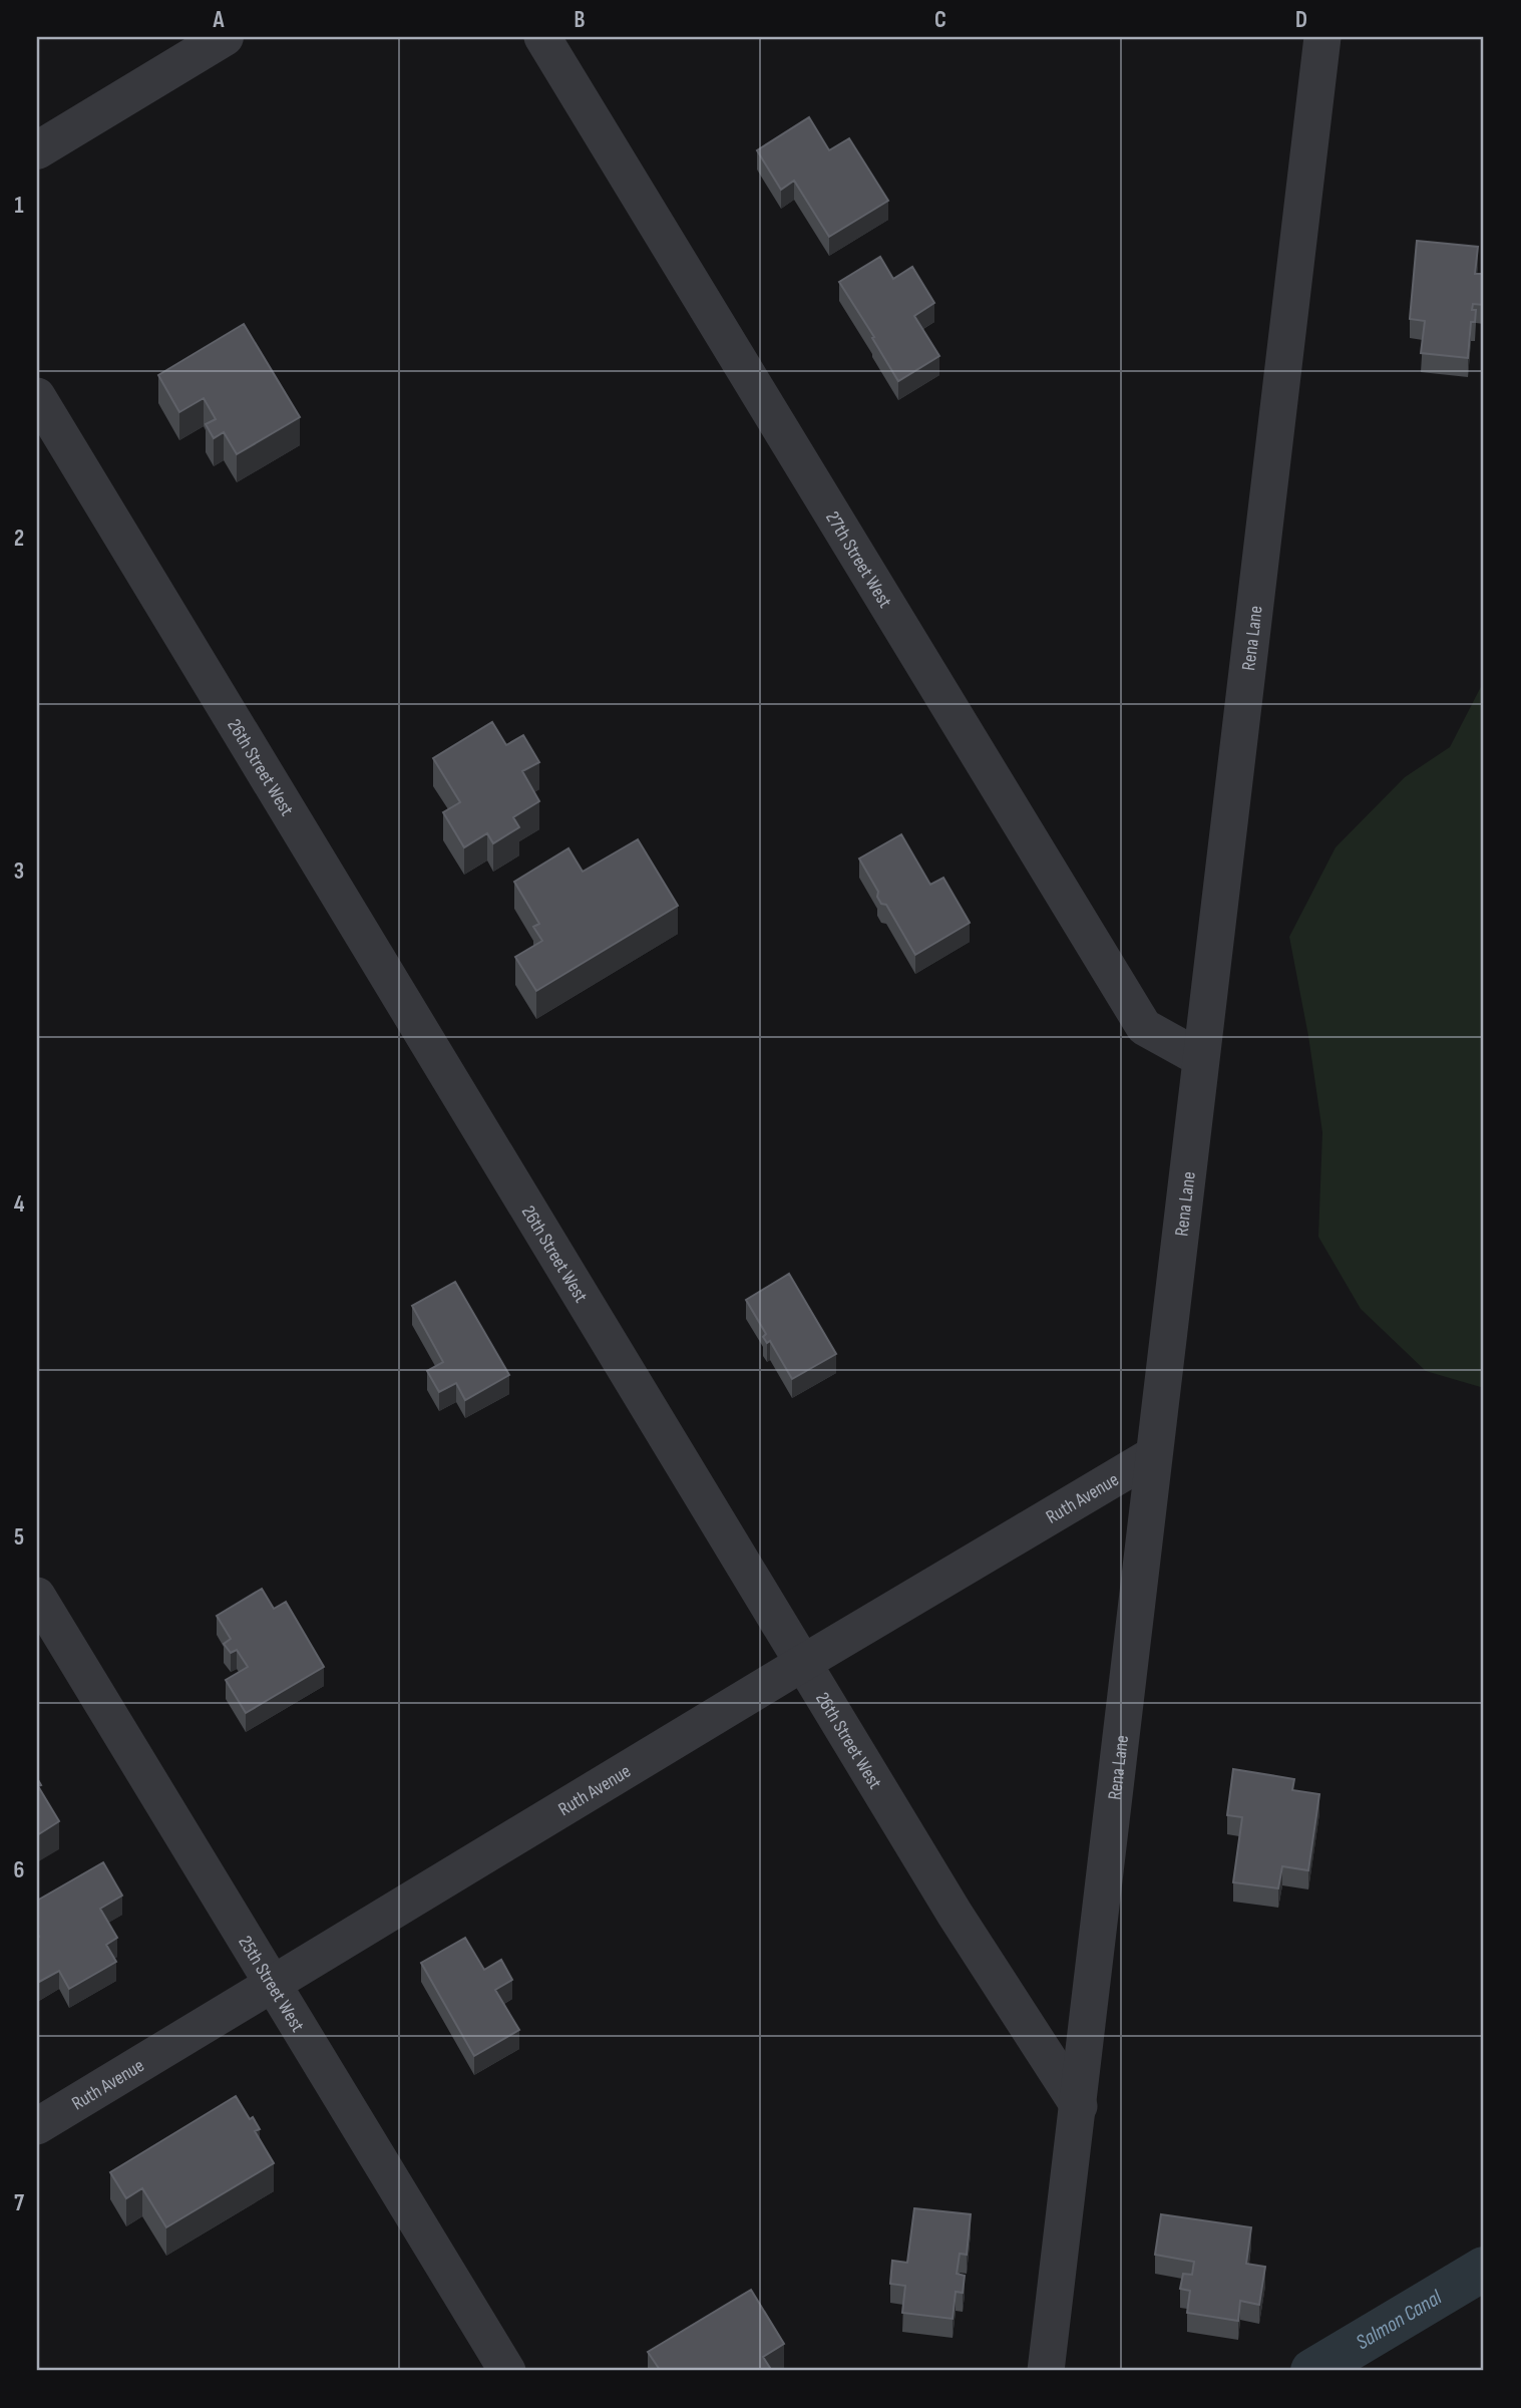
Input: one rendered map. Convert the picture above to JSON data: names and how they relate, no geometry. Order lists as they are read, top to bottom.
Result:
{
  "streets": {
    "street": [
      "27th Street West",
      "Rena Lane",
      "26th Street West",
      "Ruth Avenue",
      "25th Street West"
    ]
  },
  "crossings": [
    ["27th Street West", "Rena Lane"],
    ["Rena Lane", "26th Street West"],
    ["Rena Lane", "Ruth Avenue"],
    ["26th Street West", "Ruth Avenue"],
    ["Ruth Avenue", "25th Street West"]
  ],
  "water": ["Salmon Canal"],
  "grid": {
    "columns": [
      "A",
      "B",
      "C",
      "D"
    ],
    "rows": [
      "1",
      "2",
      "3",
      "4",
      "5",
      "6",
      "7"
    ]
  }
}
